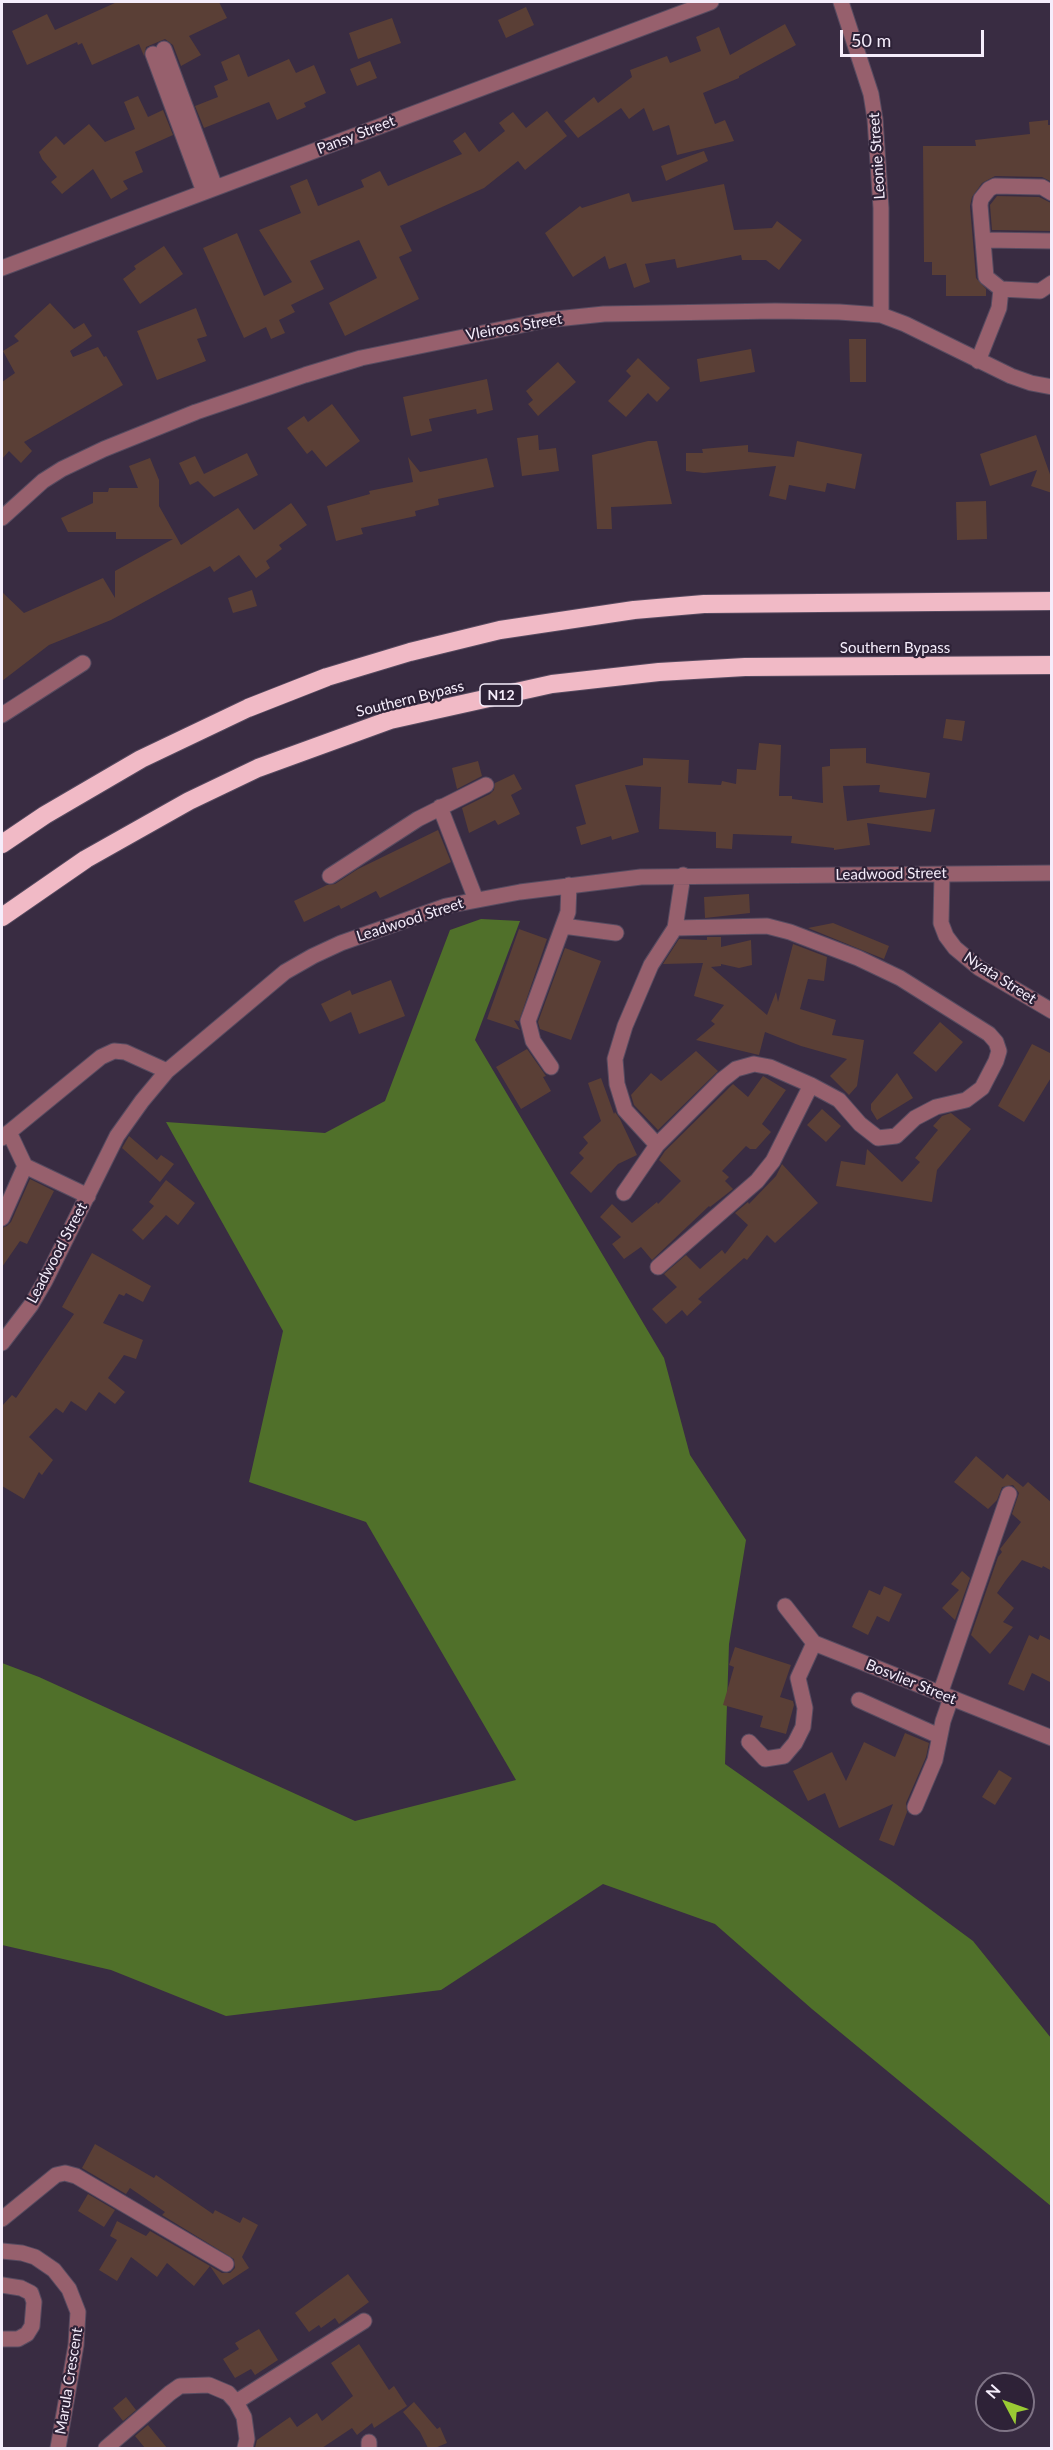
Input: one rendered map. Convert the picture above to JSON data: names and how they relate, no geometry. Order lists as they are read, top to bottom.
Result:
{
  "streets": {
    "highway": ["Southern Bypass", "N12"],
    "street": [
      "Pansy Street",
      "Leonie Street",
      "Vleiroos Street",
      "Leadwood Street",
      "Nyata Street",
      "Bosvlier Street",
      "Marula Crescent"
    ]
  },
  "crossings": [
    ["Leonie Street", "Vleiroos Street"],
    ["Leadwood Street", "Nyata Street"]
  ],
  "scale_bar": "50 m",
  "north": "top left"
}
